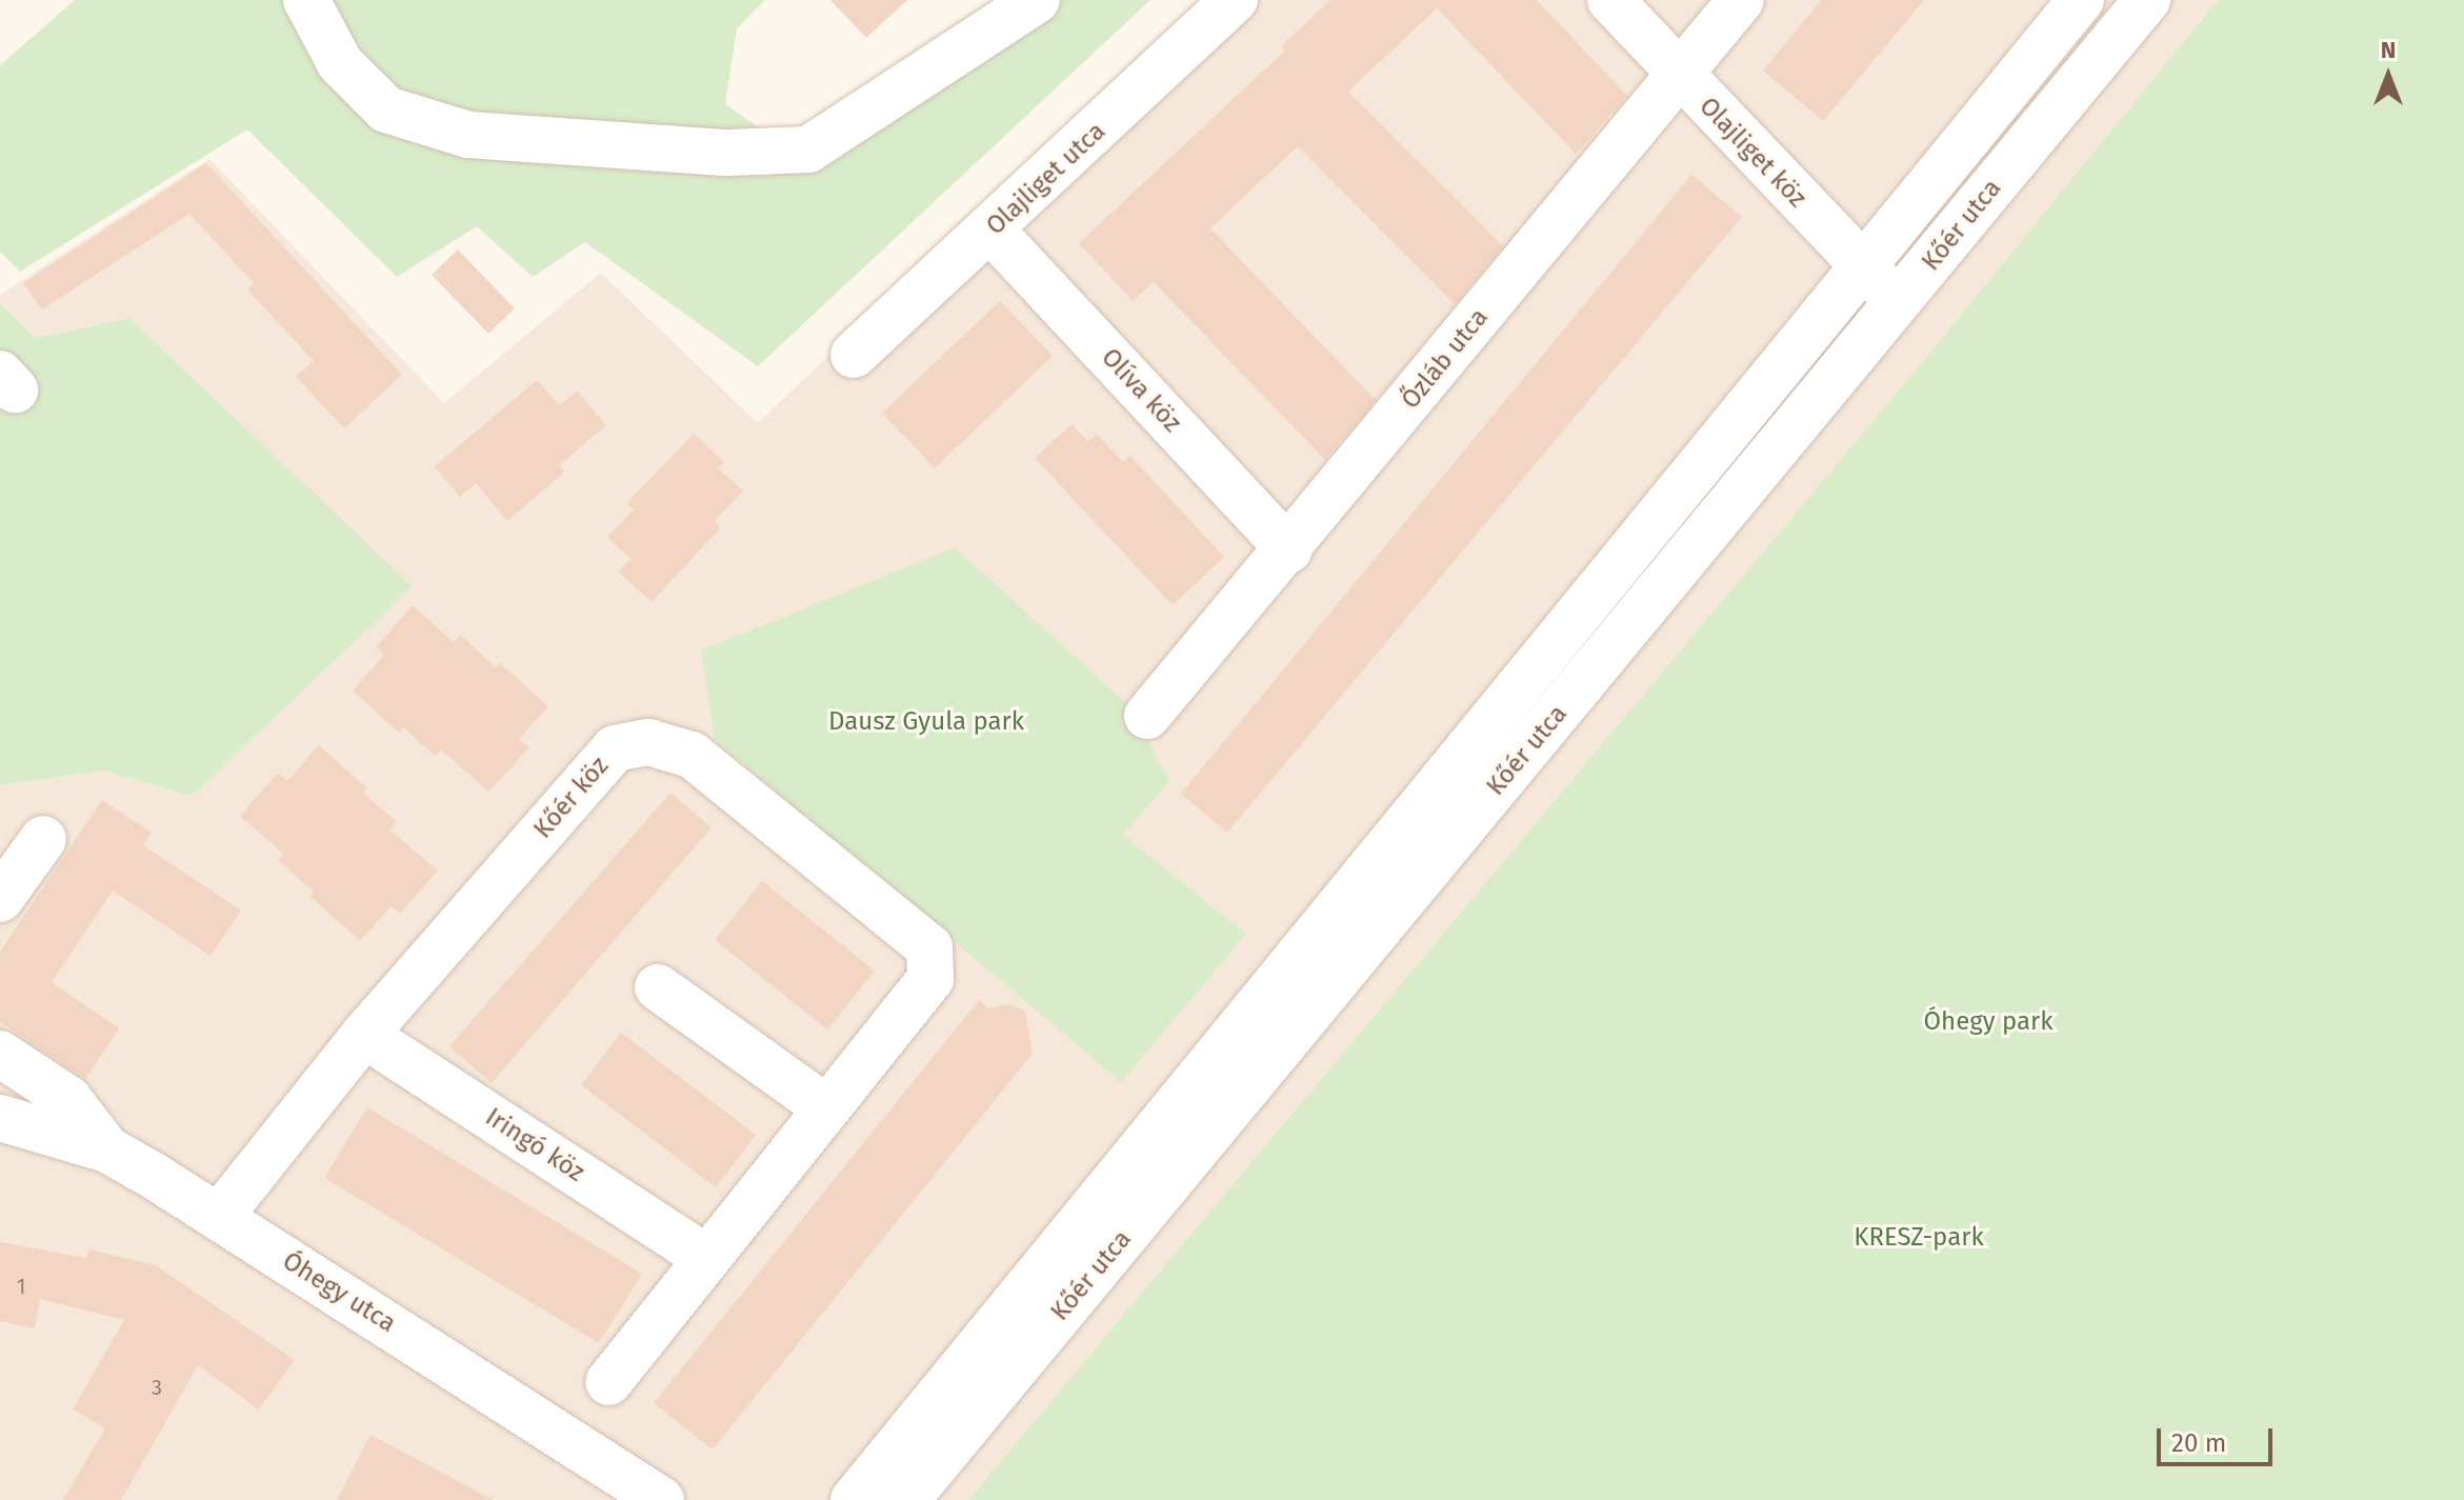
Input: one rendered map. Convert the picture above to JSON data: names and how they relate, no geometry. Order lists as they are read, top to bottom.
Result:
{
  "streets": {
    "street": [
      "Olajliget köz",
      "Olajliget utca",
      "Kőér utca",
      "Őzláb utca",
      "Olíva köz",
      "Kőér köz",
      "Iringó köz",
      "Óhegy utca"
    ]
  },
  "crossings": [
    ["Olajliget köz", "Kőér utca"],
    ["Olajliget köz", "Őzláb utca"],
    ["Olajliget utca", "Olíva köz"],
    ["Őzláb utca", "Olíva köz"],
    ["Kőér köz", "Iringó köz"],
    ["Kőér köz", "Óhegy utca"]
  ],
  "parks": ["Dausz Gyula park", "Óhegy park", "KRESZ-park"],
  "house_numbers": ["1", "3"],
  "scale_bar": "20 m",
  "north": "top"
}
